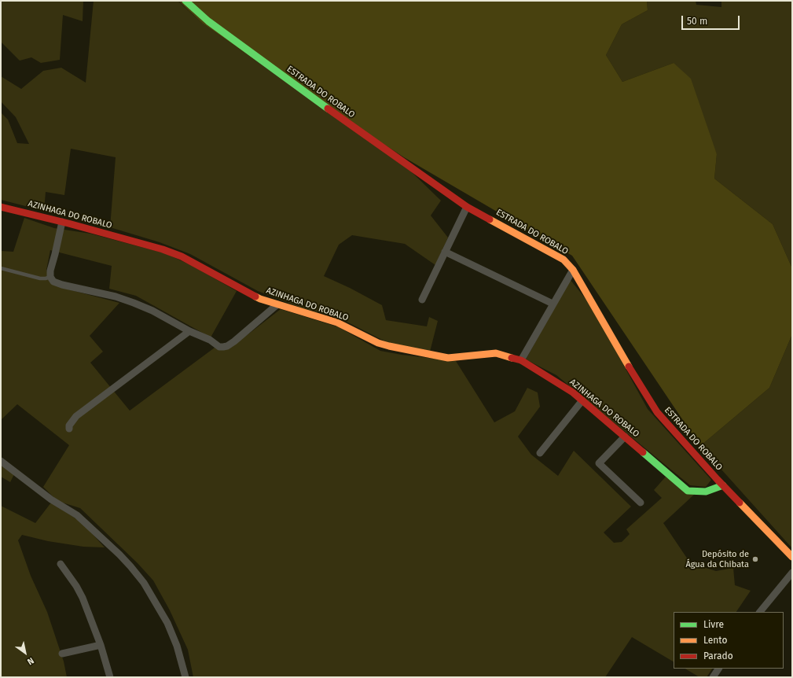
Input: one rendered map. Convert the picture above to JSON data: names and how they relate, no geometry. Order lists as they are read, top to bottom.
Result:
{
  "streets": {
    "street": ["ESTRADA DO ROBALO", "AZINHAGA DO ROBALO"]
  },
  "crossings": [
    ["ESTRADA DO ROBALO", "AZINHAGA DO ROBALO"]
  ],
  "places": ["Depósito de Água da Chibata"],
  "legend": ["Livre", "Lento", "Parado"],
  "scale_bar": "50 m",
  "north": "bottom right"
}
